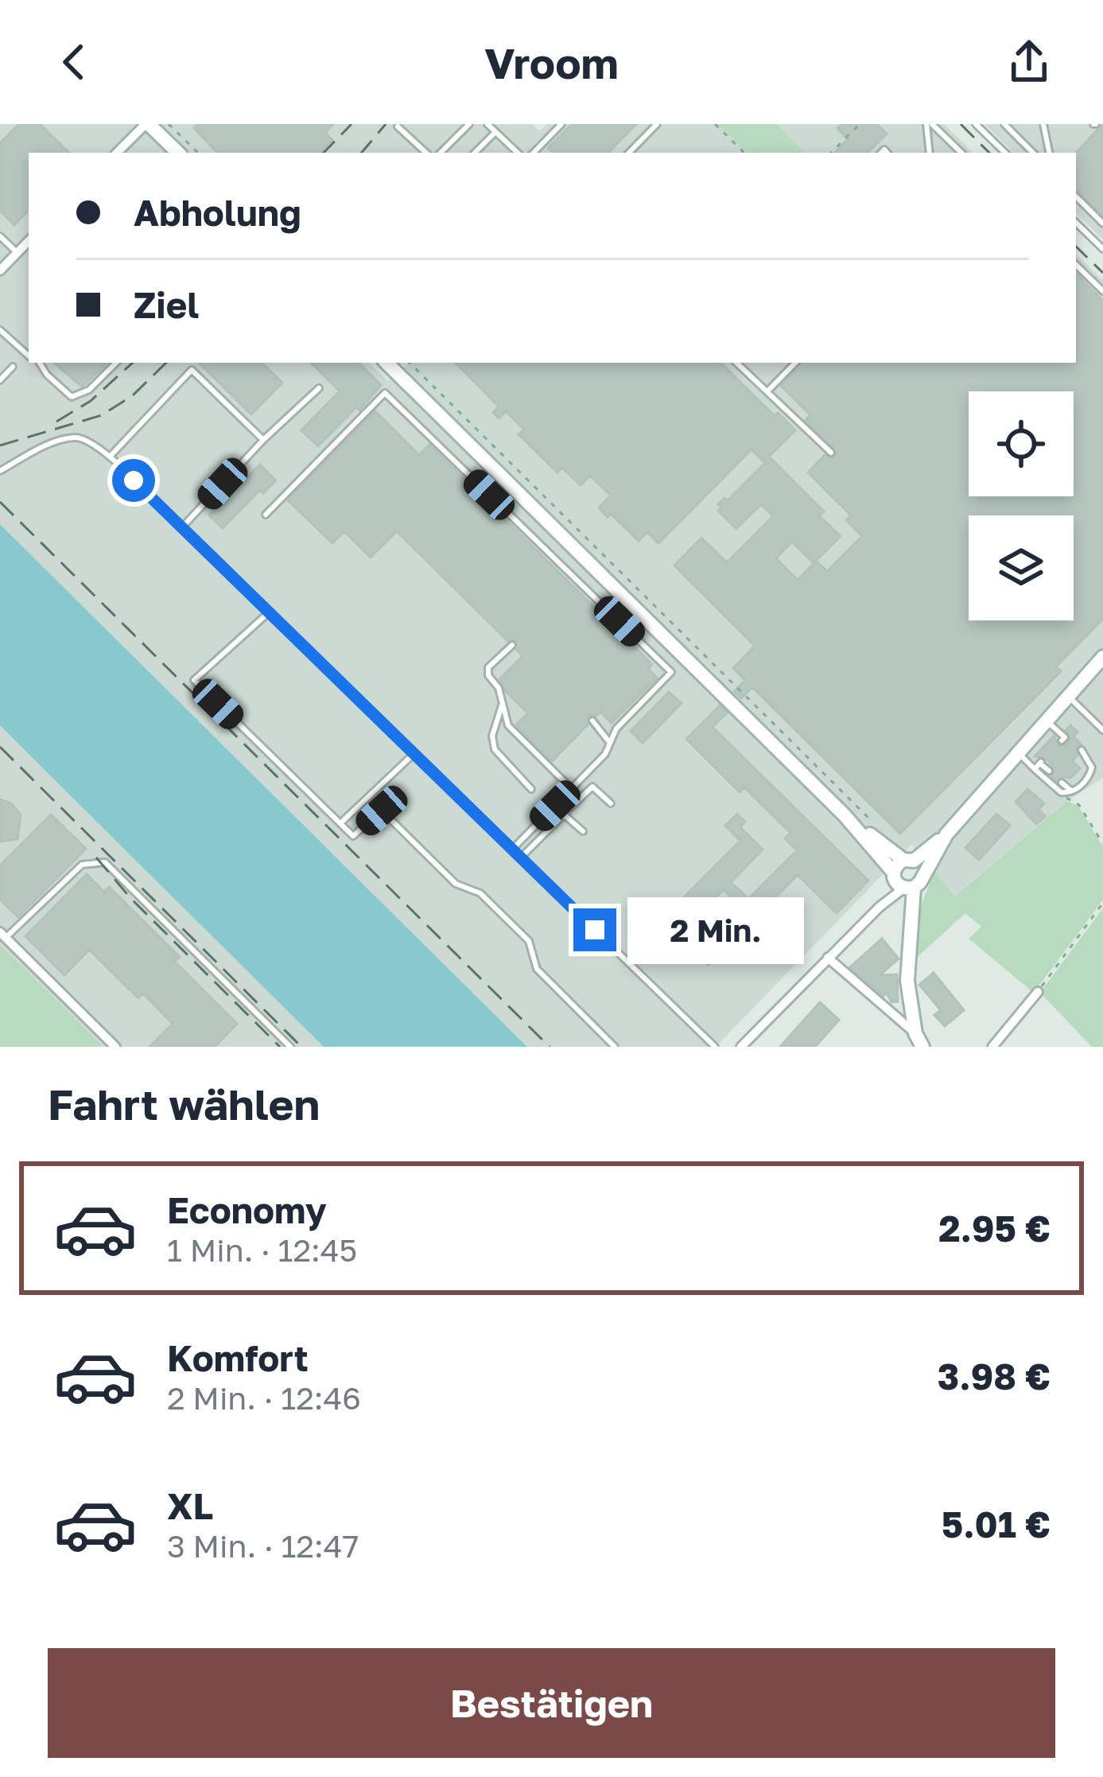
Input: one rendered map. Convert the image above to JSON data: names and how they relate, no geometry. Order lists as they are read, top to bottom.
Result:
{
  "page": {
    "header": "Vroom",
    "banner": ["Abholung", "Ziel"],
    "bubble": "2 Min.",
    "heading": "Fahrt wählen",
    "list": [
      {
        "name": "Economy",
        "note": "1 Min. · 12:45",
        "value": "2.95 €"
      },
      {
        "name": "Komfort",
        "note": "2 Min. · 12:46",
        "value": "3.98 €"
      },
      {
        "name": "XL",
        "note": "3 Min. · 12:47",
        "value": "5.01 €"
      }
    ],
    "buttons": "Bestätigen"
  }
}
